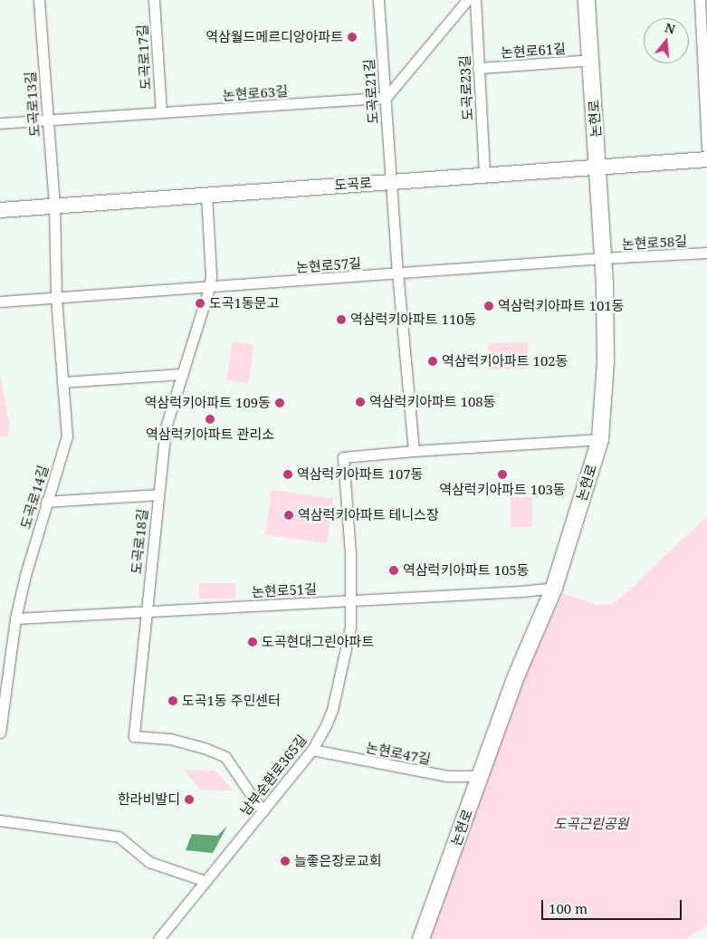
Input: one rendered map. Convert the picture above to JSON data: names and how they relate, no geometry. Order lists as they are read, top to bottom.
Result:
{
  "streets": {
    "main road": ["논현로", "도곡로"],
    "street": [
      "논현로61길",
      "도곡로17길",
      "도곡로23길",
      "도곡로21길",
      "논현로63길",
      "도곡로13길",
      "논현로58길",
      "논현로57길",
      "도곡로14길",
      "도곡로18길",
      "논현로51길",
      "논현로47길",
      "남부순환로365길"
    ]
  },
  "crossings": [
    ["논현로61길", "도곡로23길"],
    ["논현로61길", "논현로"],
    ["도곡로17길", "논현로63길"],
    ["도곡로23길", "도곡로"],
    ["도곡로21길", "논현로63길"],
    ["도곡로21길", "도곡로"],
    ["도곡로21길", "논현로57길"],
    ["도곡로21길", "남부순환로365길"],
    ["논현로63길", "도곡로13길"],
    ["도곡로13길", "도곡로"],
    ["도곡로13길", "도곡로14길"],
    ["논현로", "도곡로"],
    ["논현로", "논현로58길"],
    ["논현로", "논현로57길"],
    ["논현로", "논현로51길"],
    ["논현로", "논현로47길"],
    ["도곡로", "도곡로14길"],
    ["도곡로", "도곡로18길"],
    ["논현로58길", "논현로57길"],
    ["논현로57길", "도곡로14길"],
    ["논현로57길", "도곡로18길"],
    ["도곡로14길", "논현로51길"],
    ["도곡로18길", "논현로51길"],
    ["도곡로18길", "남부순환로365길"],
    ["논현로51길", "남부순환로365길"],
    ["논현로47길", "남부순환로365길"]
  ],
  "parks": ["도곡근린공원"],
  "places": [
    "역삼월드메르디앙아파트",
    "도곡1동문고",
    "역삼럭키아파트 101동",
    "역삼럭키아파트 110동",
    "역삼럭키아파트 102동",
    "역삼럭키아파트 108동",
    "역삼럭키아파트 109동",
    "역삼럭키아파트 관리소",
    "역삼럭키아파트 107동",
    "역삼럭키아파트 103동",
    "역삼럭키아파트 테니스장",
    "역삼럭키아파트 105동",
    "도곡현대그린아파트",
    "도곡1동 주민센터",
    "한라비발디",
    "늘좋은장로교회"
  ],
  "scale_bar": "100 m",
  "north": "top"
}
